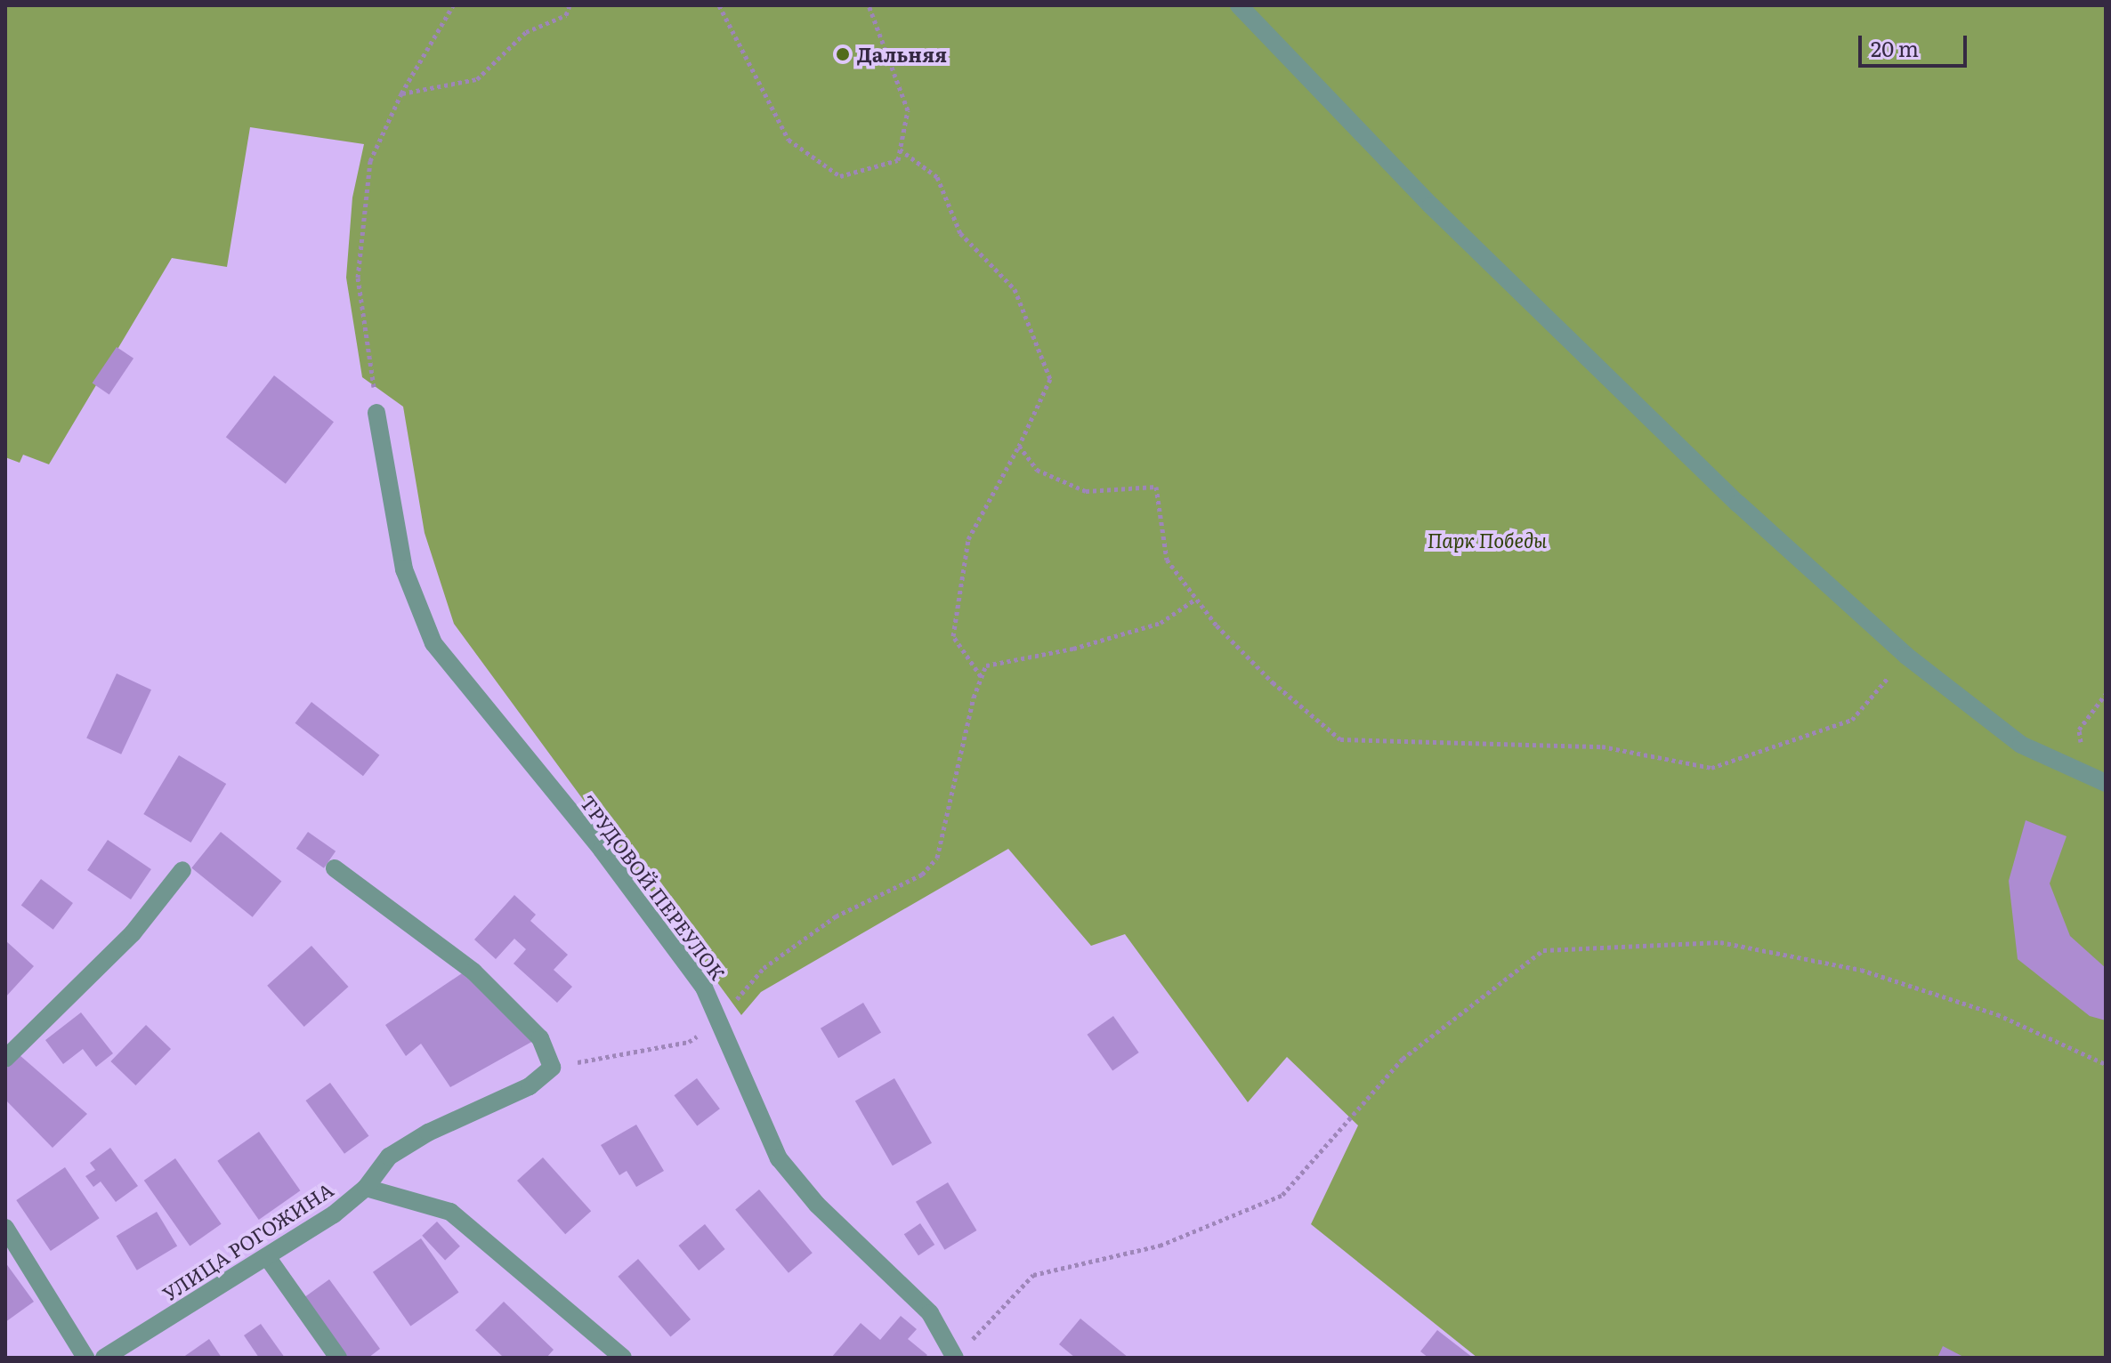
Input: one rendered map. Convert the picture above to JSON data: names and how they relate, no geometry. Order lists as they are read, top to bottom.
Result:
{
  "streets": {
    "street": ["ТРУДОВОЙ ПЕРЕУЛОК", "УЛИЦА РОГОЖИНА"]
  },
  "parks": ["Парк Победы"],
  "places": ["Дальняя"],
  "scale_bar": "20 m"
}
